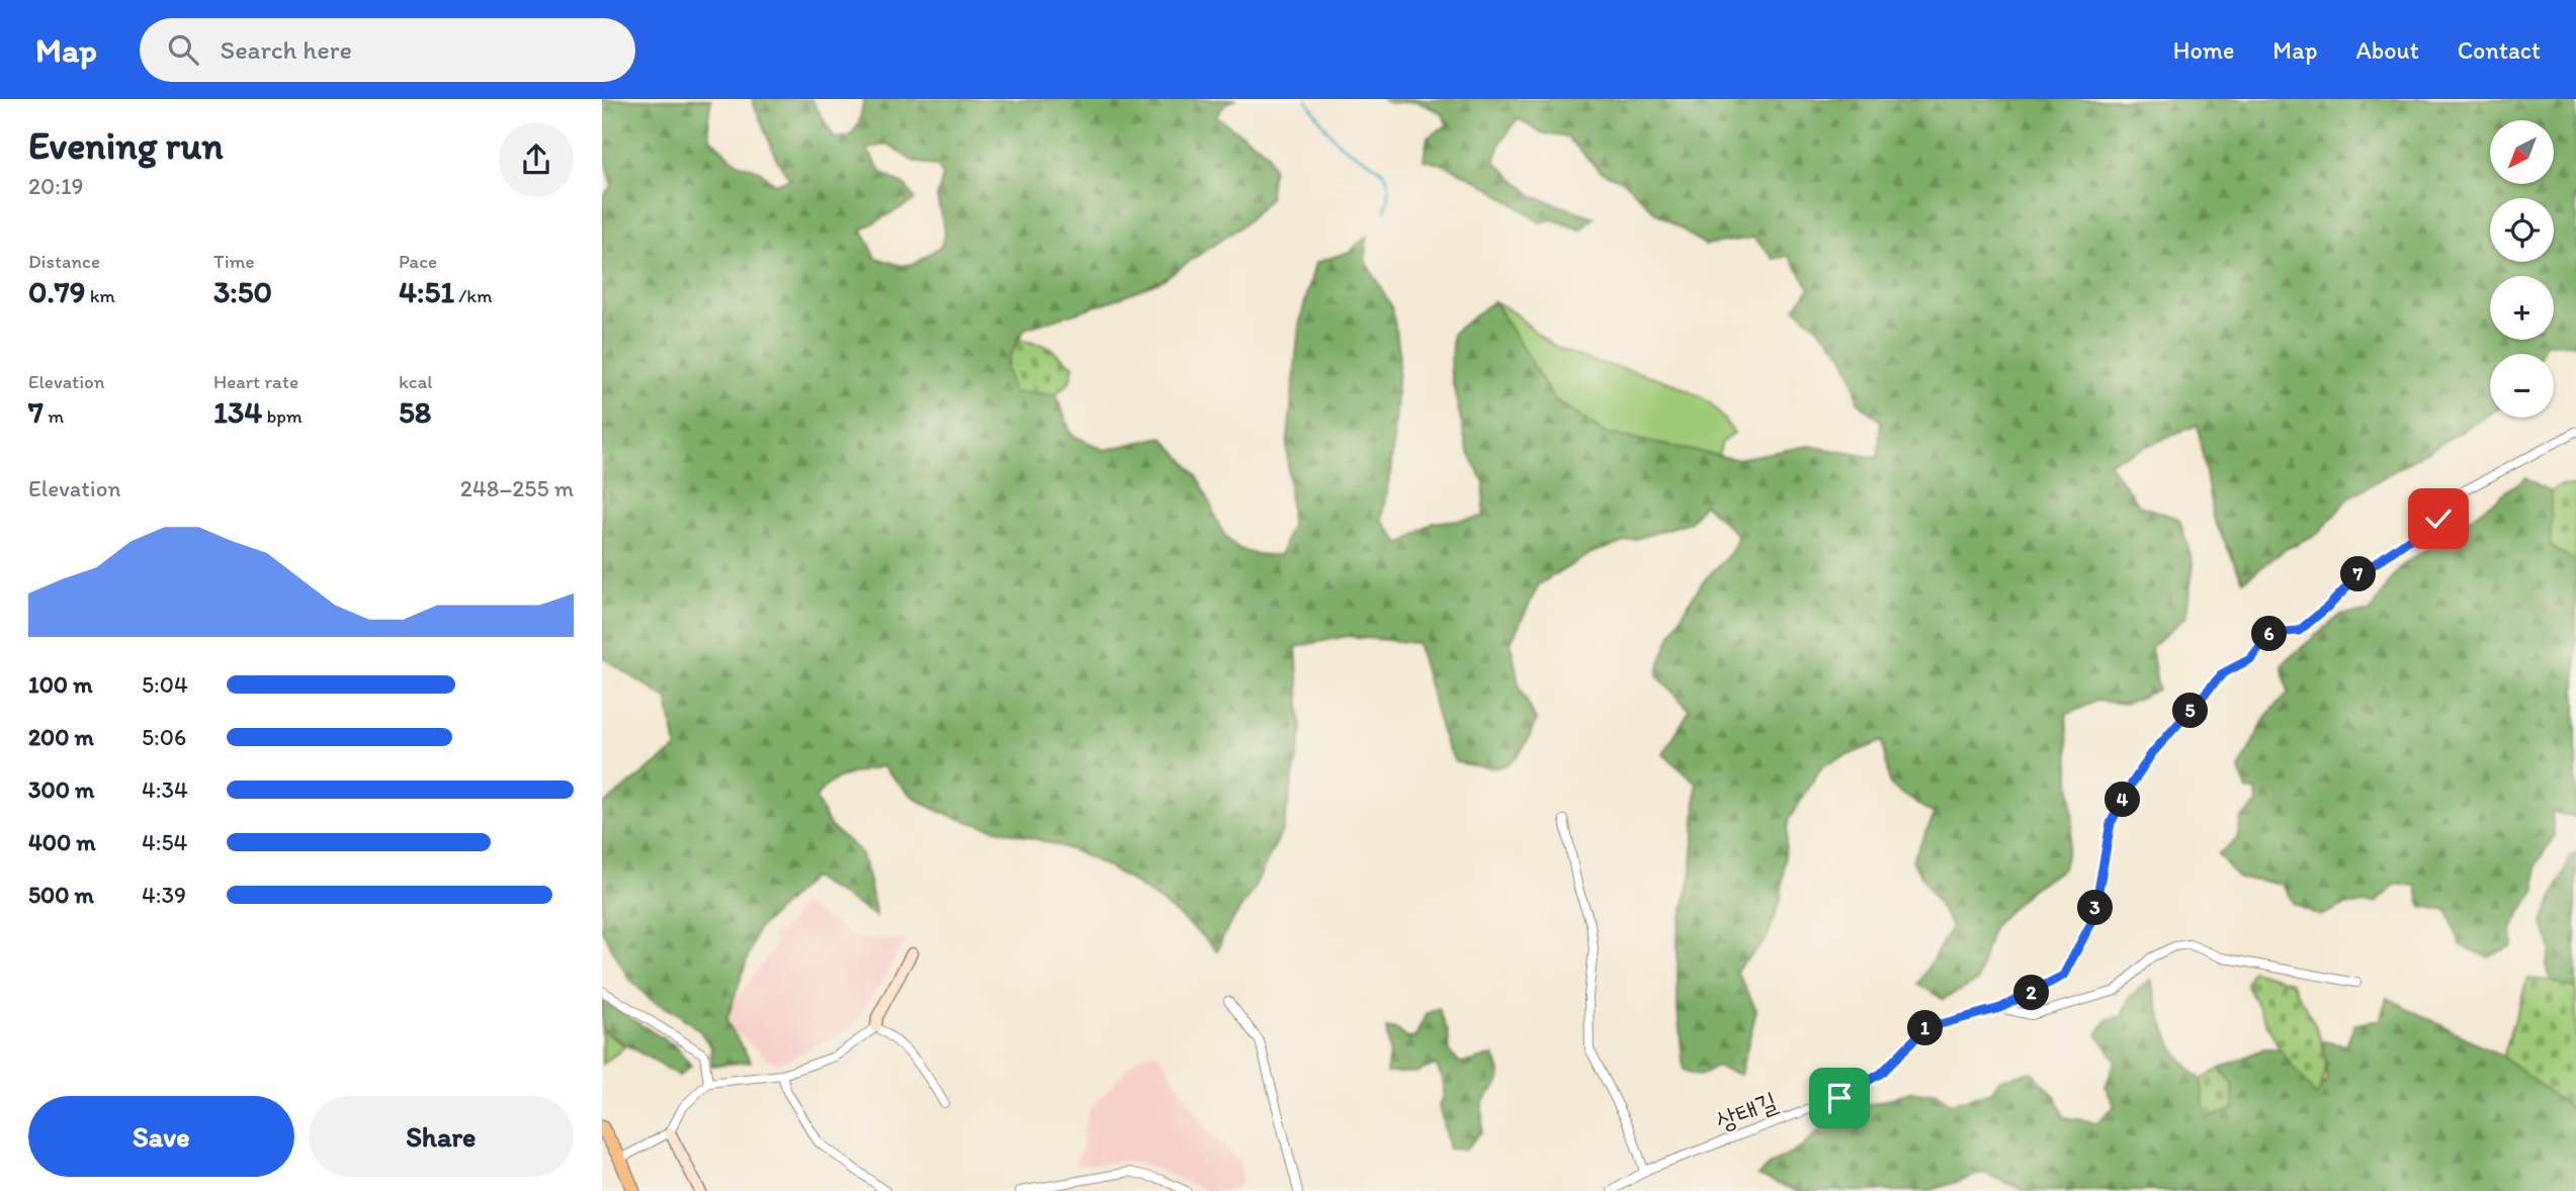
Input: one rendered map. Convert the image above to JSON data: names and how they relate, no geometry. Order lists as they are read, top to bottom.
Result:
{
  "streets": {
    "street": ["상태길"]
  },
  "north": "bottom left",
  "page": {
    "header": "Map",
    "search": "Search here",
    "nav": [
      "Home",
      "Map",
      "About",
      "Contact"
    ],
    "heading": ["Evening run", "20:19"],
    "map_buttons": ["+", "−"],
    "stats": [
      ["Distance", "0.79 km"],
      ["Time", "3:50"],
      ["Pace", "4:51 /km"],
      ["Elevation", "7 m"],
      ["Heart rate", "134 bpm"],
      ["kcal", "58"]
    ],
    "chart": ["Elevation", "248–255 m"],
    "pins": [
      "7",
      "6",
      "5",
      "4",
      "3",
      "2",
      "1"
    ],
    "list": [
      {
        "name": "100 m",
        "note": "5:04"
      },
      {
        "name": "200 m",
        "note": "5:06"
      },
      {
        "name": "300 m",
        "note": "4:34"
      },
      {
        "name": "400 m",
        "note": "4:54"
      },
      {
        "name": "500 m",
        "note": "4:39"
      }
    ],
    "buttons": ["Save", "Share"]
  }
}
